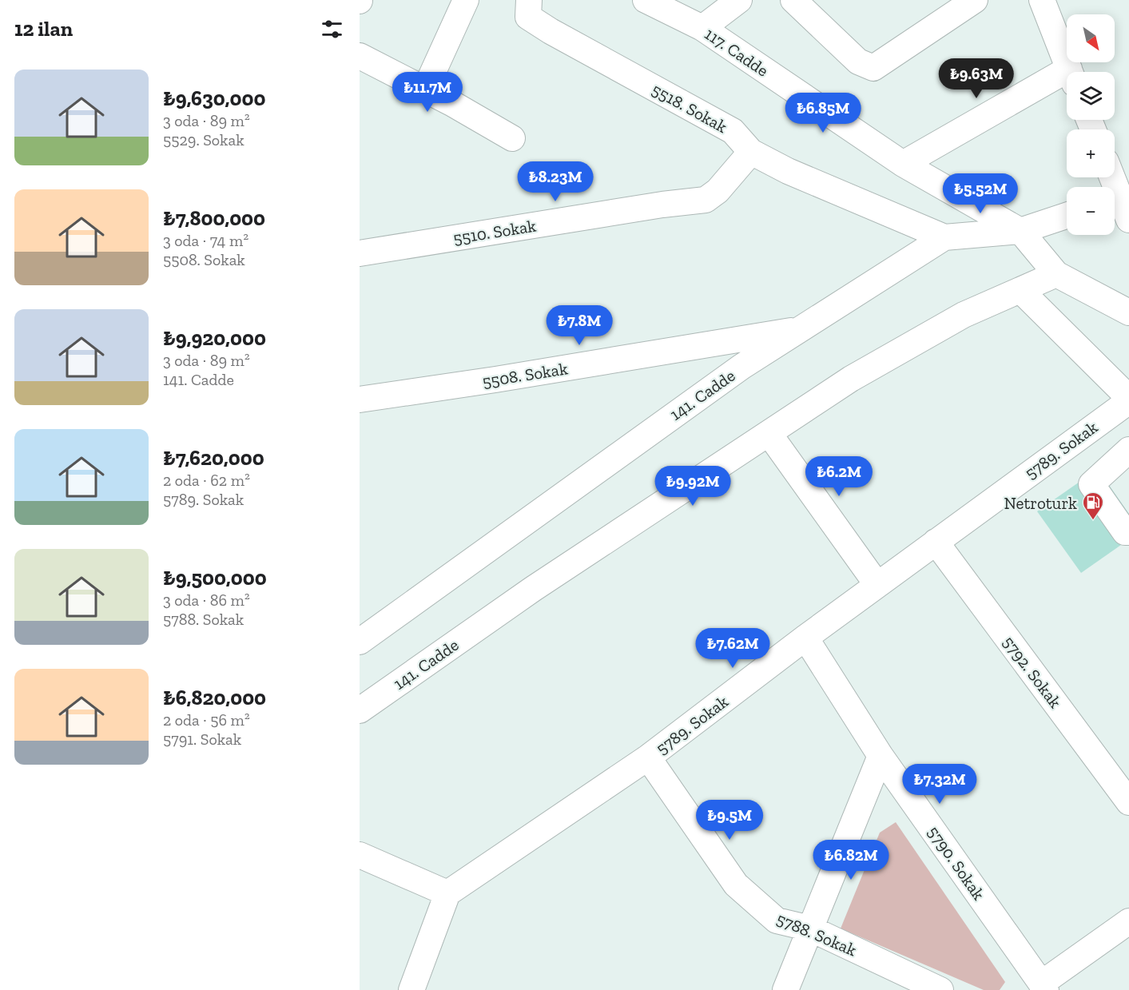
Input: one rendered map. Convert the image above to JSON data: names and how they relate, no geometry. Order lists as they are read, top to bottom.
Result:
{
  "streets": {
    "street": [
      "117. Cadde",
      "5518. Sokak",
      "5510. Sokak",
      "5508. Sokak",
      "141. Cadde",
      "5789. Sokak",
      "5792. Sokak",
      "5790. Sokak",
      "5788. Sokak"
    ]
  },
  "crossings": [
    ["117. Cadde", "141. Cadde"],
    ["5518. Sokak", "5510. Sokak"],
    ["5518. Sokak", "141. Cadde"],
    ["5508. Sokak", "141. Cadde"],
    ["5789. Sokak", "5792. Sokak"],
    ["5789. Sokak", "5790. Sokak"],
    ["5789. Sokak", "5788. Sokak"]
  ],
  "places": {
    "fuel station": ["Netroturk"]
  },
  "north": "bottom right",
  "page": {
    "heading": "12 ilan",
    "map_buttons": ["+", "−"],
    "list": [
      {
        "name": "₺9,630,000",
        "note": "3 oda · 89 m² · 5529. Sokak"
      },
      {
        "name": "₺7,800,000",
        "note": "3 oda · 74 m² · 5508. Sokak"
      },
      {
        "name": "₺9,920,000",
        "note": "3 oda · 89 m² · 141. Cadde"
      },
      {
        "name": "₺7,620,000",
        "note": "2 oda · 62 m² · 5789. Sokak"
      },
      {
        "name": "₺9,500,000",
        "note": "3 oda · 86 m² · 5788. Sokak"
      },
      {
        "name": "₺6,820,000",
        "note": "2 oda · 56 m² · 5791. Sokak"
      }
    ],
    "price": [
      "₺9.63M",
      "₺11.7M",
      "₺6.85M",
      "₺8.23M",
      "₺5.52M",
      "₺7.8M",
      "₺6.2M",
      "₺9.92M",
      "₺7.62M",
      "₺7.32M",
      "₺9.5M",
      "₺6.82M"
    ]
  }
}
